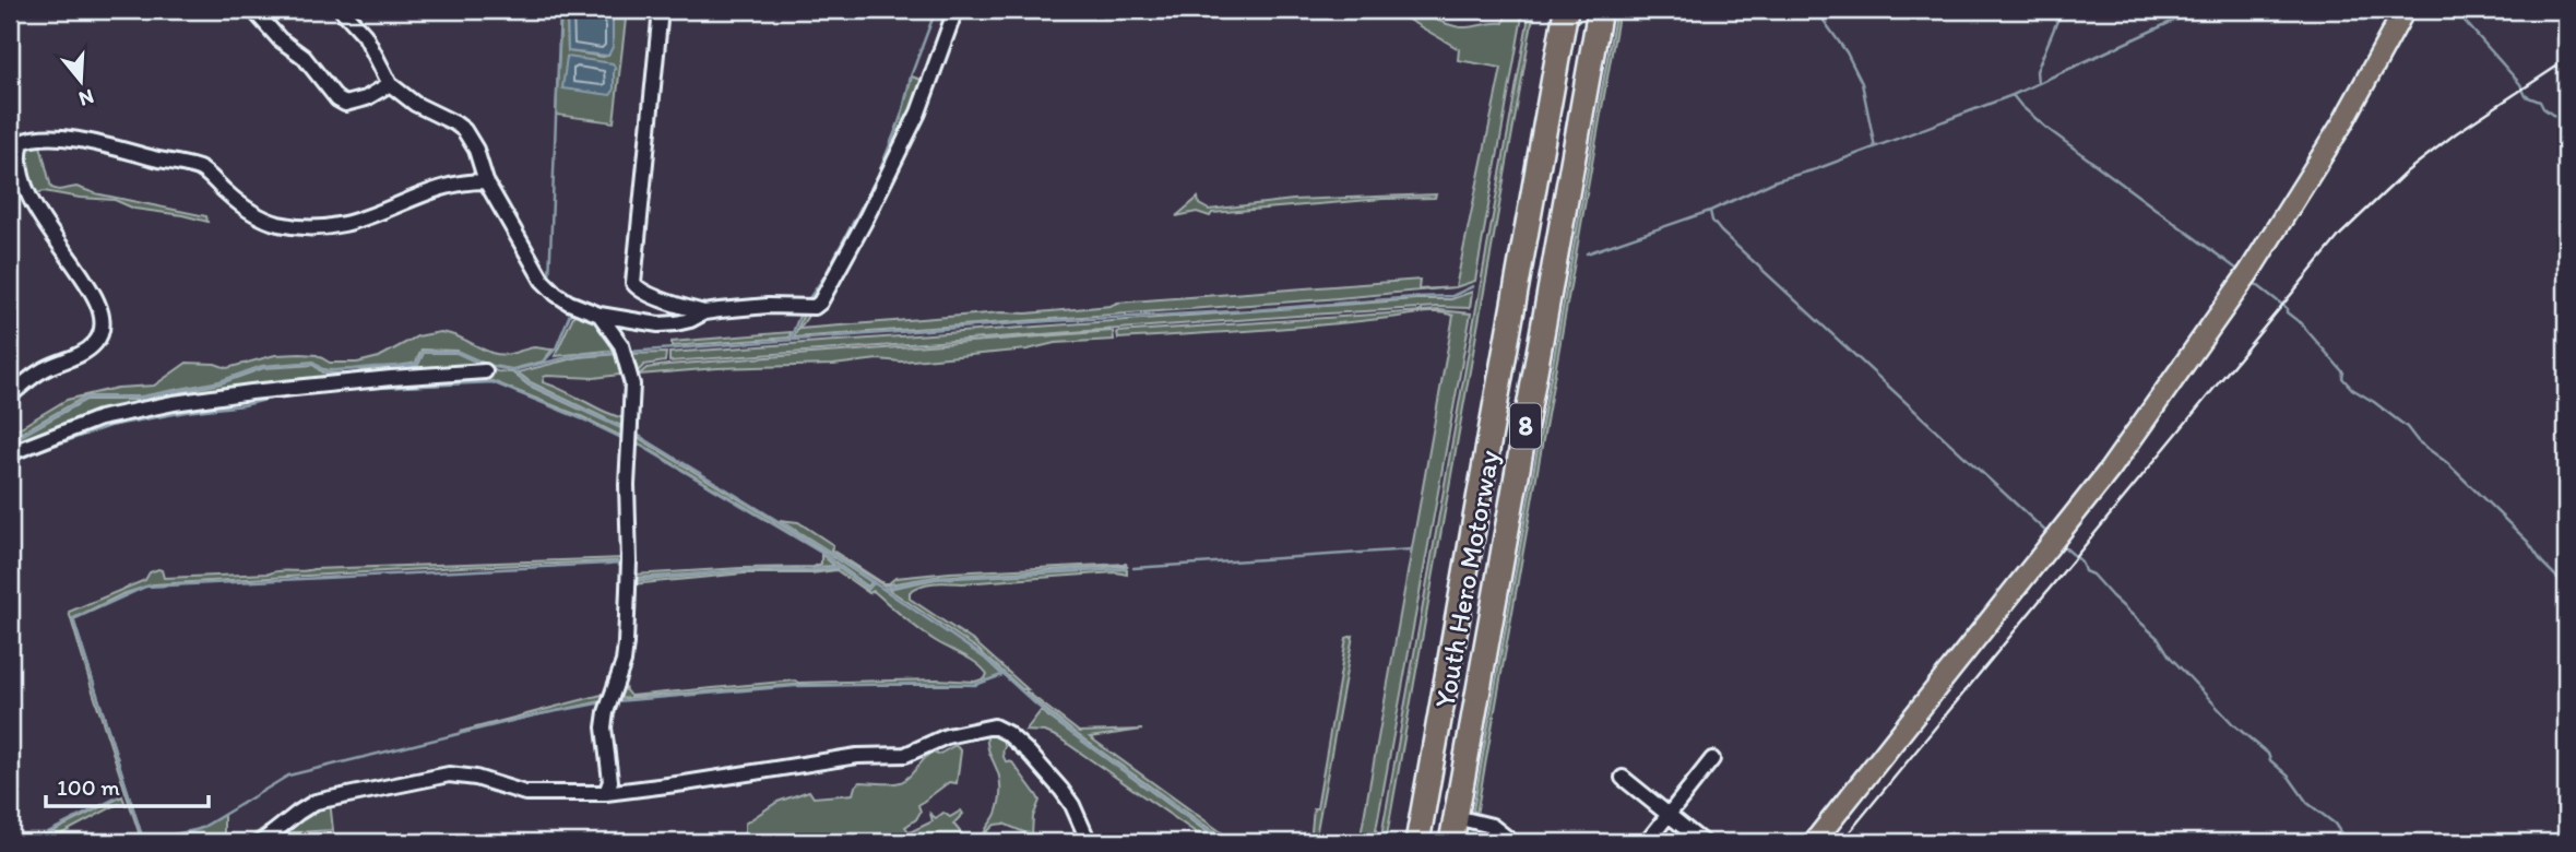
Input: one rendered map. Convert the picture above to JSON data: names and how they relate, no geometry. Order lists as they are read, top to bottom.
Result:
{
  "streets": {
    "highway": ["8", "Youth Hero Motorway"]
  },
  "scale_bar": "100 m",
  "north": "bottom"
}
